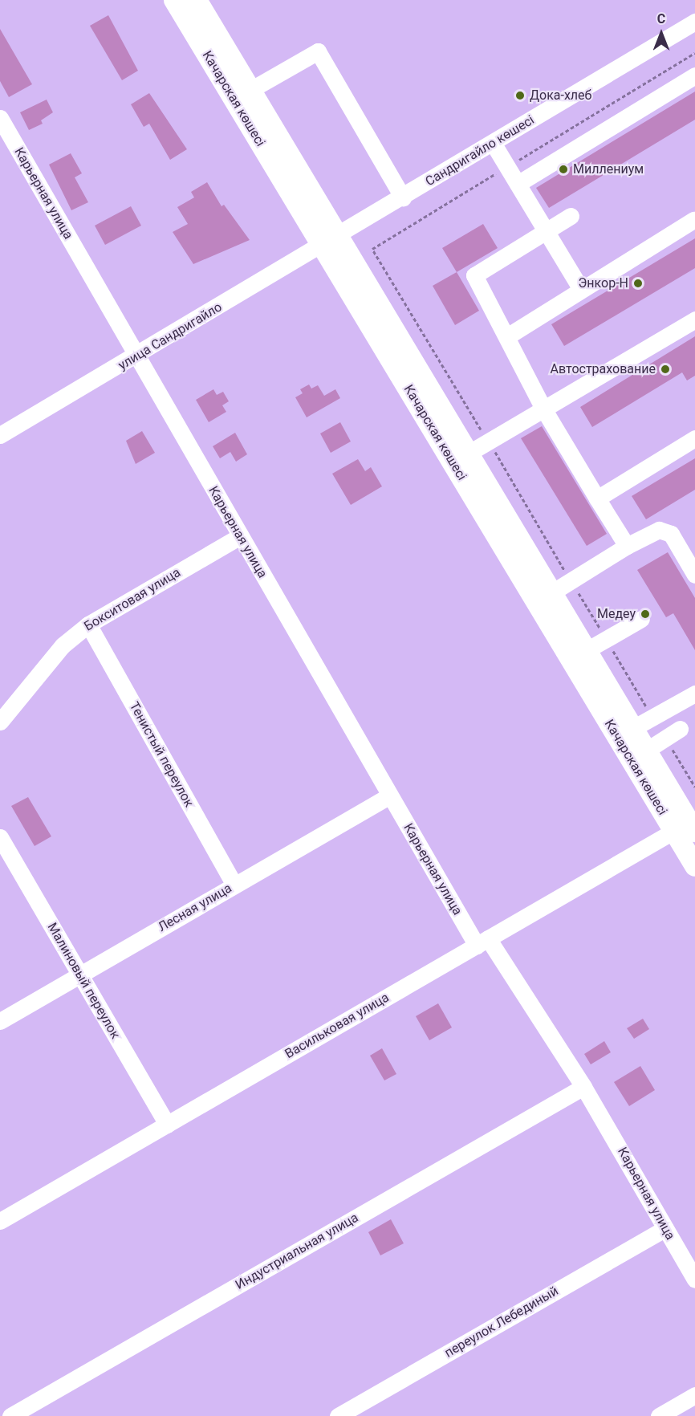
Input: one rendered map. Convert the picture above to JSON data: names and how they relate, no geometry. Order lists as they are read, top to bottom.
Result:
{
  "streets": {
    "main road": ["Качарская көшесі"],
    "street": [
      "Сандригайло көшесі",
      "Карьерная улица",
      "улица Сандригайло",
      "Бокситовая улица",
      "Тенистый переулок",
      "Лесная улица",
      "Малиновый переулок",
      "Васильковая улица",
      "Индустриальная улица",
      "переулок Лебединый"
    ]
  },
  "crossings": [
    ["Качарская көшесі", "Сандригайло көшесі"],
    ["Качарская көшесі", "улица Сандригайло"],
    ["Качарская көшесі", "Васильковая улица"],
    ["Сандригайло көшесі", "улица Сандригайло"],
    ["Карьерная улица", "улица Сандригайло"],
    ["Карьерная улица", "Бокситовая улица"],
    ["Карьерная улица", "Лесная улица"],
    ["Карьерная улица", "Васильковая улица"],
    ["Карьерная улица", "Индустриальная улица"],
    ["Карьерная улица", "переулок Лебединый"],
    ["Бокситовая улица", "Тенистый переулок"],
    ["Тенистый переулок", "Лесная улица"],
    ["Лесная улица", "Малиновый переулок"],
    ["Малиновый переулок", "Васильковая улица"]
  ],
  "places": [
    "Дока-хлеб",
    "Миллениум",
    "Энкор-Н",
    "Автострахование",
    "Медеу"
  ],
  "north": "top"
}
